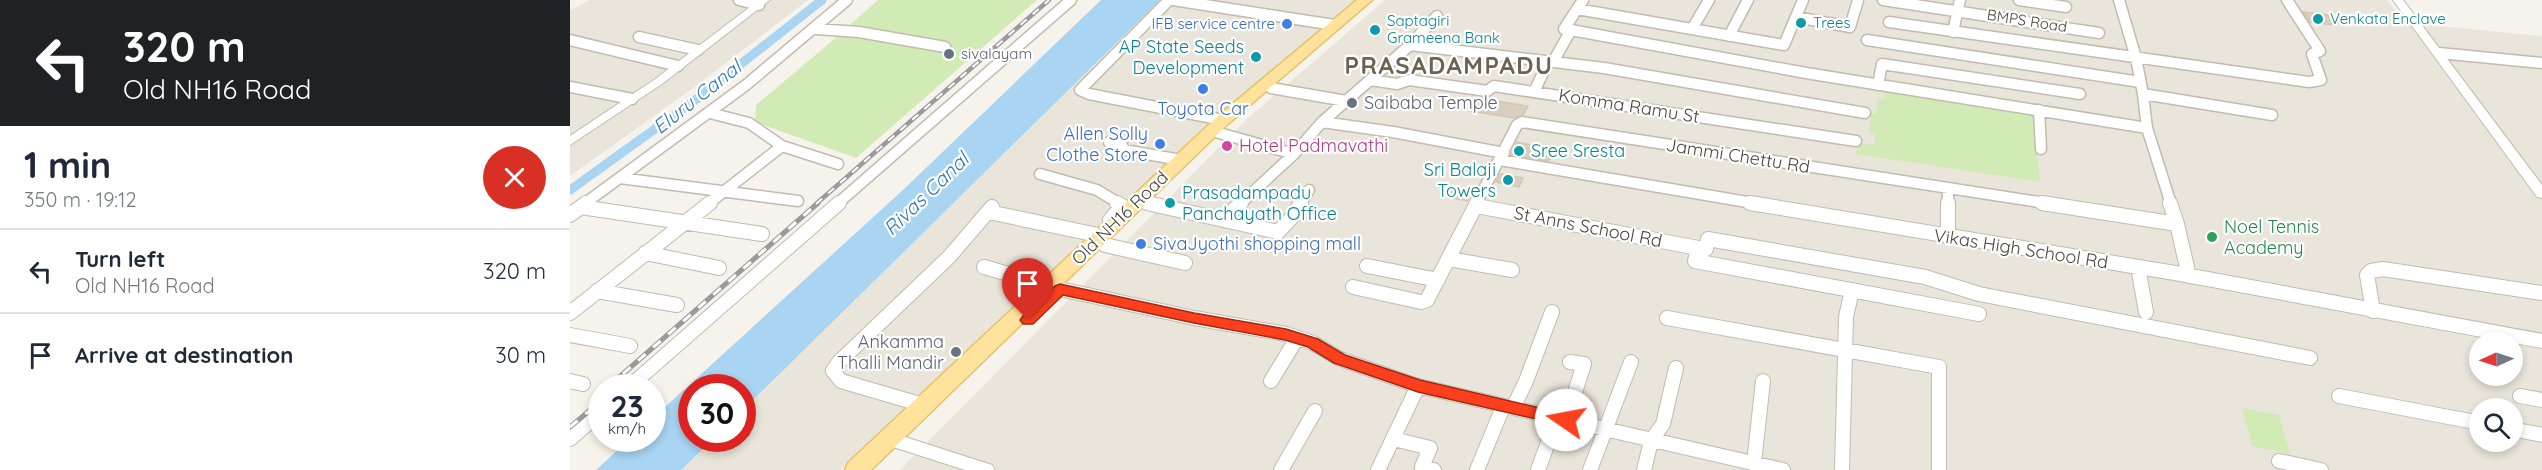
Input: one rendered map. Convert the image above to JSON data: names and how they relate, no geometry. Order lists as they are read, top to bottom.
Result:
{
  "streets": {
    "main road": ["Old NH16 Road"],
    "street": [
      "BMPS Road",
      "Komma Ramu St",
      "Jammi Chettu Rd",
      "St Anns School Rd",
      "Vikas High School Rd"
    ]
  },
  "crossings": [
    ["Jammi Chettu Rd", "St Anns School Rd"],
    ["Jammi Chettu Rd", "Vikas High School Rd"]
  ],
  "districts": ["PRASADAMPADU"],
  "water": ["Eluru Canal", "Rivas Canal"],
  "places": [
    "Venkata Enclave",
    "Trees",
    "IFB service centre",
    "Saptagiri Grameena Bank",
    "sivalayam",
    "AP State Seeds Development",
    "Toyota Car",
    "Saibaba Temple",
    "Allen Solly Clothe Store",
    "Hotel Padmavathi",
    "Sree Sresta",
    "Sri Balaji Towers",
    "Prasadampadu Panchayath Office",
    "Noel Tennis Academy",
    "SivaJyothi shopping mall",
    "Ankamma Thalli Mandir"
  ],
  "north": "left",
  "page": {
    "turn": ["320 m", "Old NH16 Road"],
    "heading": ["1 min", "350 m · 19:12"],
    "list": [
      {
        "name": "Turn left",
        "note": "Old NH16 Road",
        "value": "320 m"
      },
      {
        "name": "Arrive at destination",
        "value": "30 m"
      }
    ],
    "speed": "23 km/h",
    "limit": "30"
  }
}
